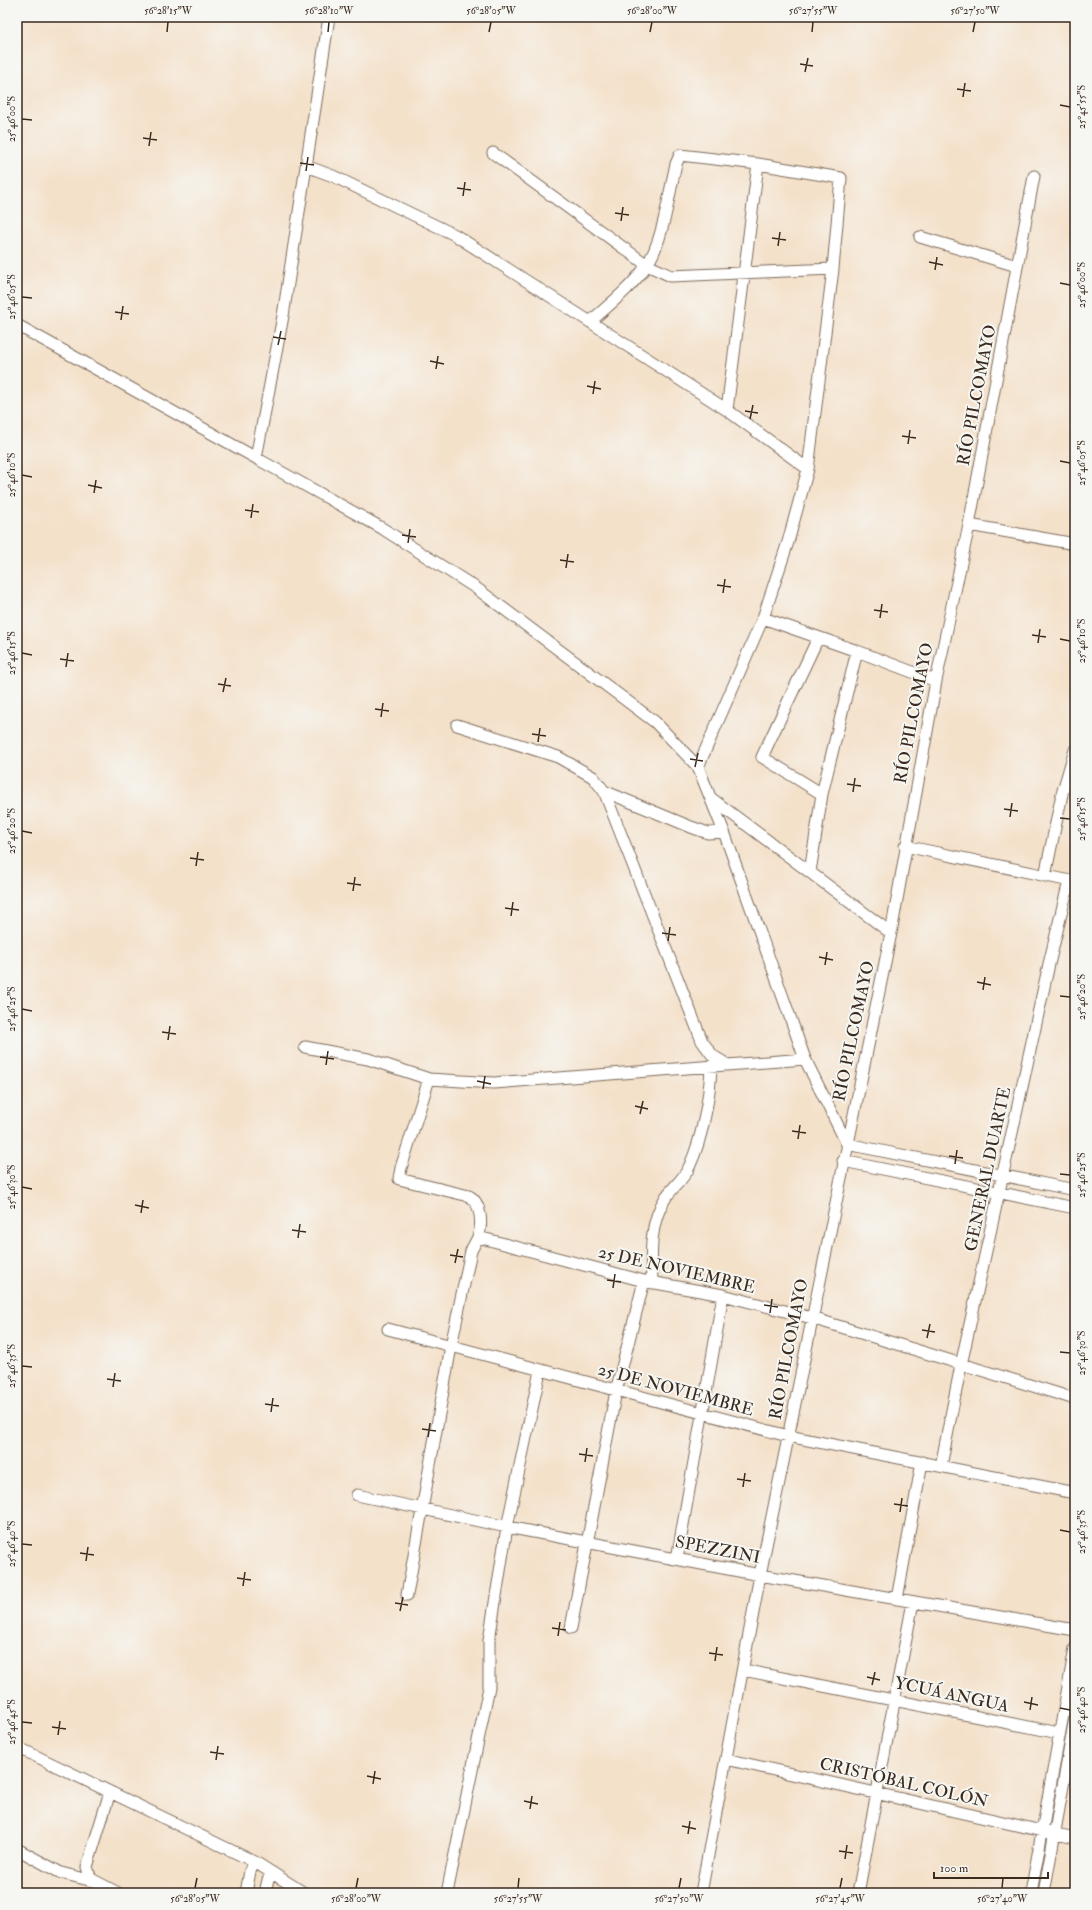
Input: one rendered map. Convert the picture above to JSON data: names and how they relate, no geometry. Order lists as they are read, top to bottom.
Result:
{
  "streets": {
    "street": [
      "RÍO PILCOMAYO",
      "GENERAL DUARTE",
      "25 DE NOVIEMBRE",
      "SPEZZINI",
      "YCUÁ ANGUA",
      "CRISTÓBAL COLÓN"
    ]
  },
  "crossings": [
    ["RÍO PILCOMAYO", "25 DE NOVIEMBRE"],
    ["RÍO PILCOMAYO", "SPEZZINI"],
    ["RÍO PILCOMAYO", "YCUÁ ANGUA"],
    ["RÍO PILCOMAYO", "CRISTÓBAL COLÓN"],
    ["GENERAL DUARTE", "25 DE NOVIEMBRE"]
  ],
  "scale_bar": "100 m",
  "coordinates": [
    "56°28'15\"W",
    "56°28'10\"W",
    "56°28'05\"W",
    "56°28'00\"W",
    "56°27'55\"W",
    "56°27'50\"W",
    "25°45'55\"S",
    "25°46'00\"S",
    "25°46'05\"S",
    "25°46'10\"S",
    "25°46'15\"S",
    "25°46'20\"S",
    "25°46'25\"S",
    "25°46'30\"S",
    "25°46'35\"S",
    "25°46'40\"S",
    "25°46'45\"S",
    "56°27'45\"W",
    "56°27'40\"W"
  ]
}
